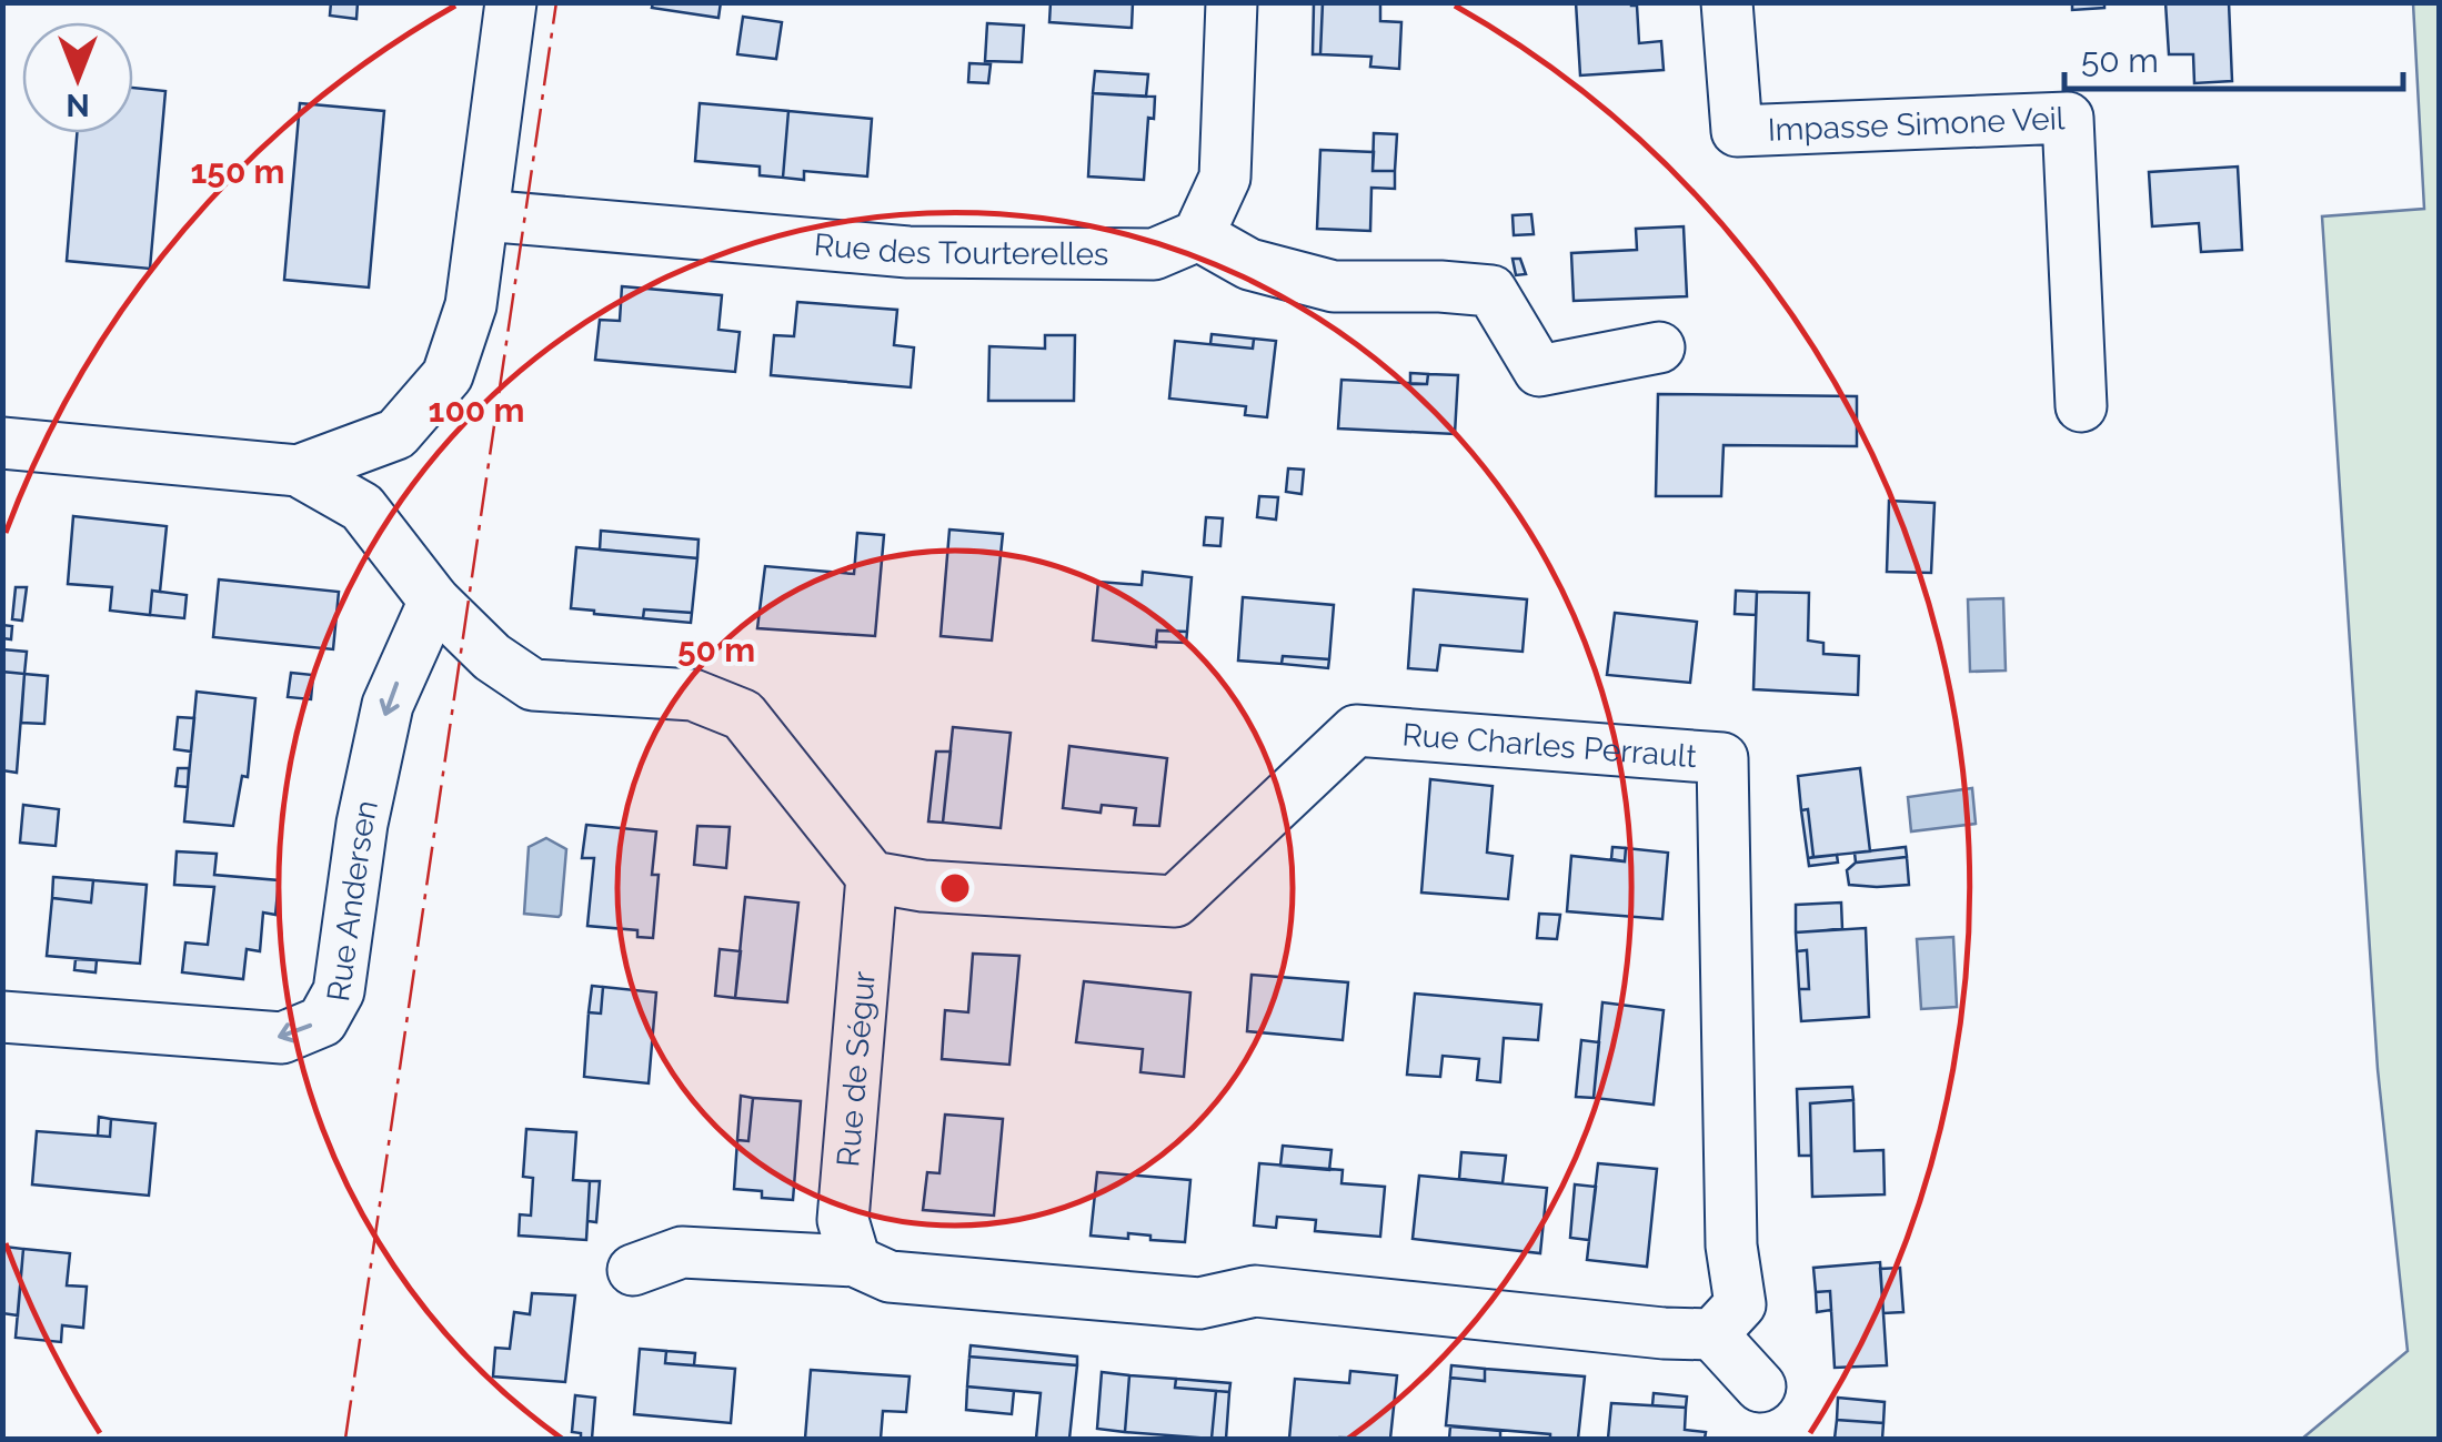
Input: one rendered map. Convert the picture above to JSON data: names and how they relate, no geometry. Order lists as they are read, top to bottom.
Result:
{
  "streets": {
    "street": [
      "Impasse Simone Veil",
      "Rue des Tourterelles",
      "Rue Charles Perrault",
      "Rue Andersen",
      "Rue de Ségur"
    ]
  },
  "crossings": [
    ["Rue Charles Perrault", "Rue de Ségur"]
  ],
  "scale_bar": "50 m",
  "north": "bottom",
  "rings": ["150 m", "100 m", "50 m"]
}
